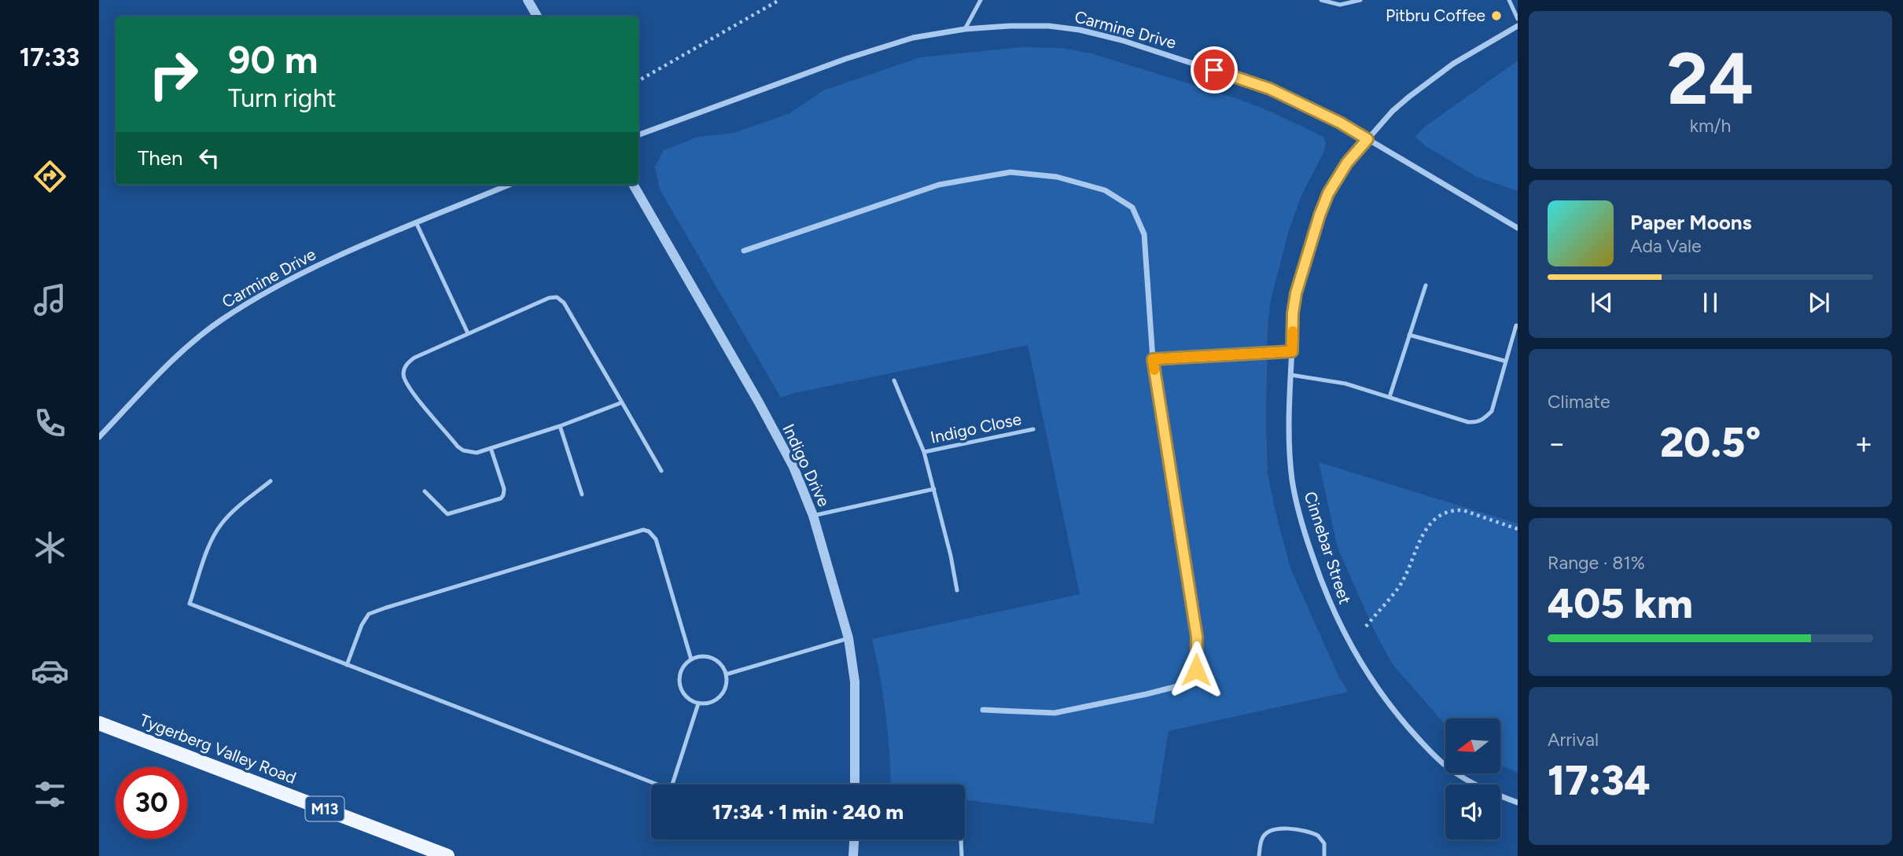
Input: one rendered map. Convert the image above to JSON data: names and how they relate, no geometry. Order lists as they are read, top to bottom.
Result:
{
  "streets": {
    "main road": ["Tygerberg Valley Road", "M13"],
    "street": ["Carmine Drive", "Indigo Drive", "Cinnebar Street"],
    "lane": ["Indigo Close"]
  },
  "crossings": [
    ["Carmine Drive", "Cinnebar Street"]
  ],
  "places": ["Pitbru Coffee"],
  "north": "left",
  "page": {
    "tabs": "17:33",
    "tile": [
      ["24", "km/h"],
      "Climate",
      ["Range · 81%", "405 km"],
      ["Arrival", "17:34"]
    ],
    "turn": ["90 m", "Turn right"],
    "then": "Then",
    "song": ["Paper Moons", "Ada Vale"],
    "heat": ["−", "20.5°", "+"],
    "limit": "30",
    "trip": "17:34 · 1 min · 240 m"
  }
}
